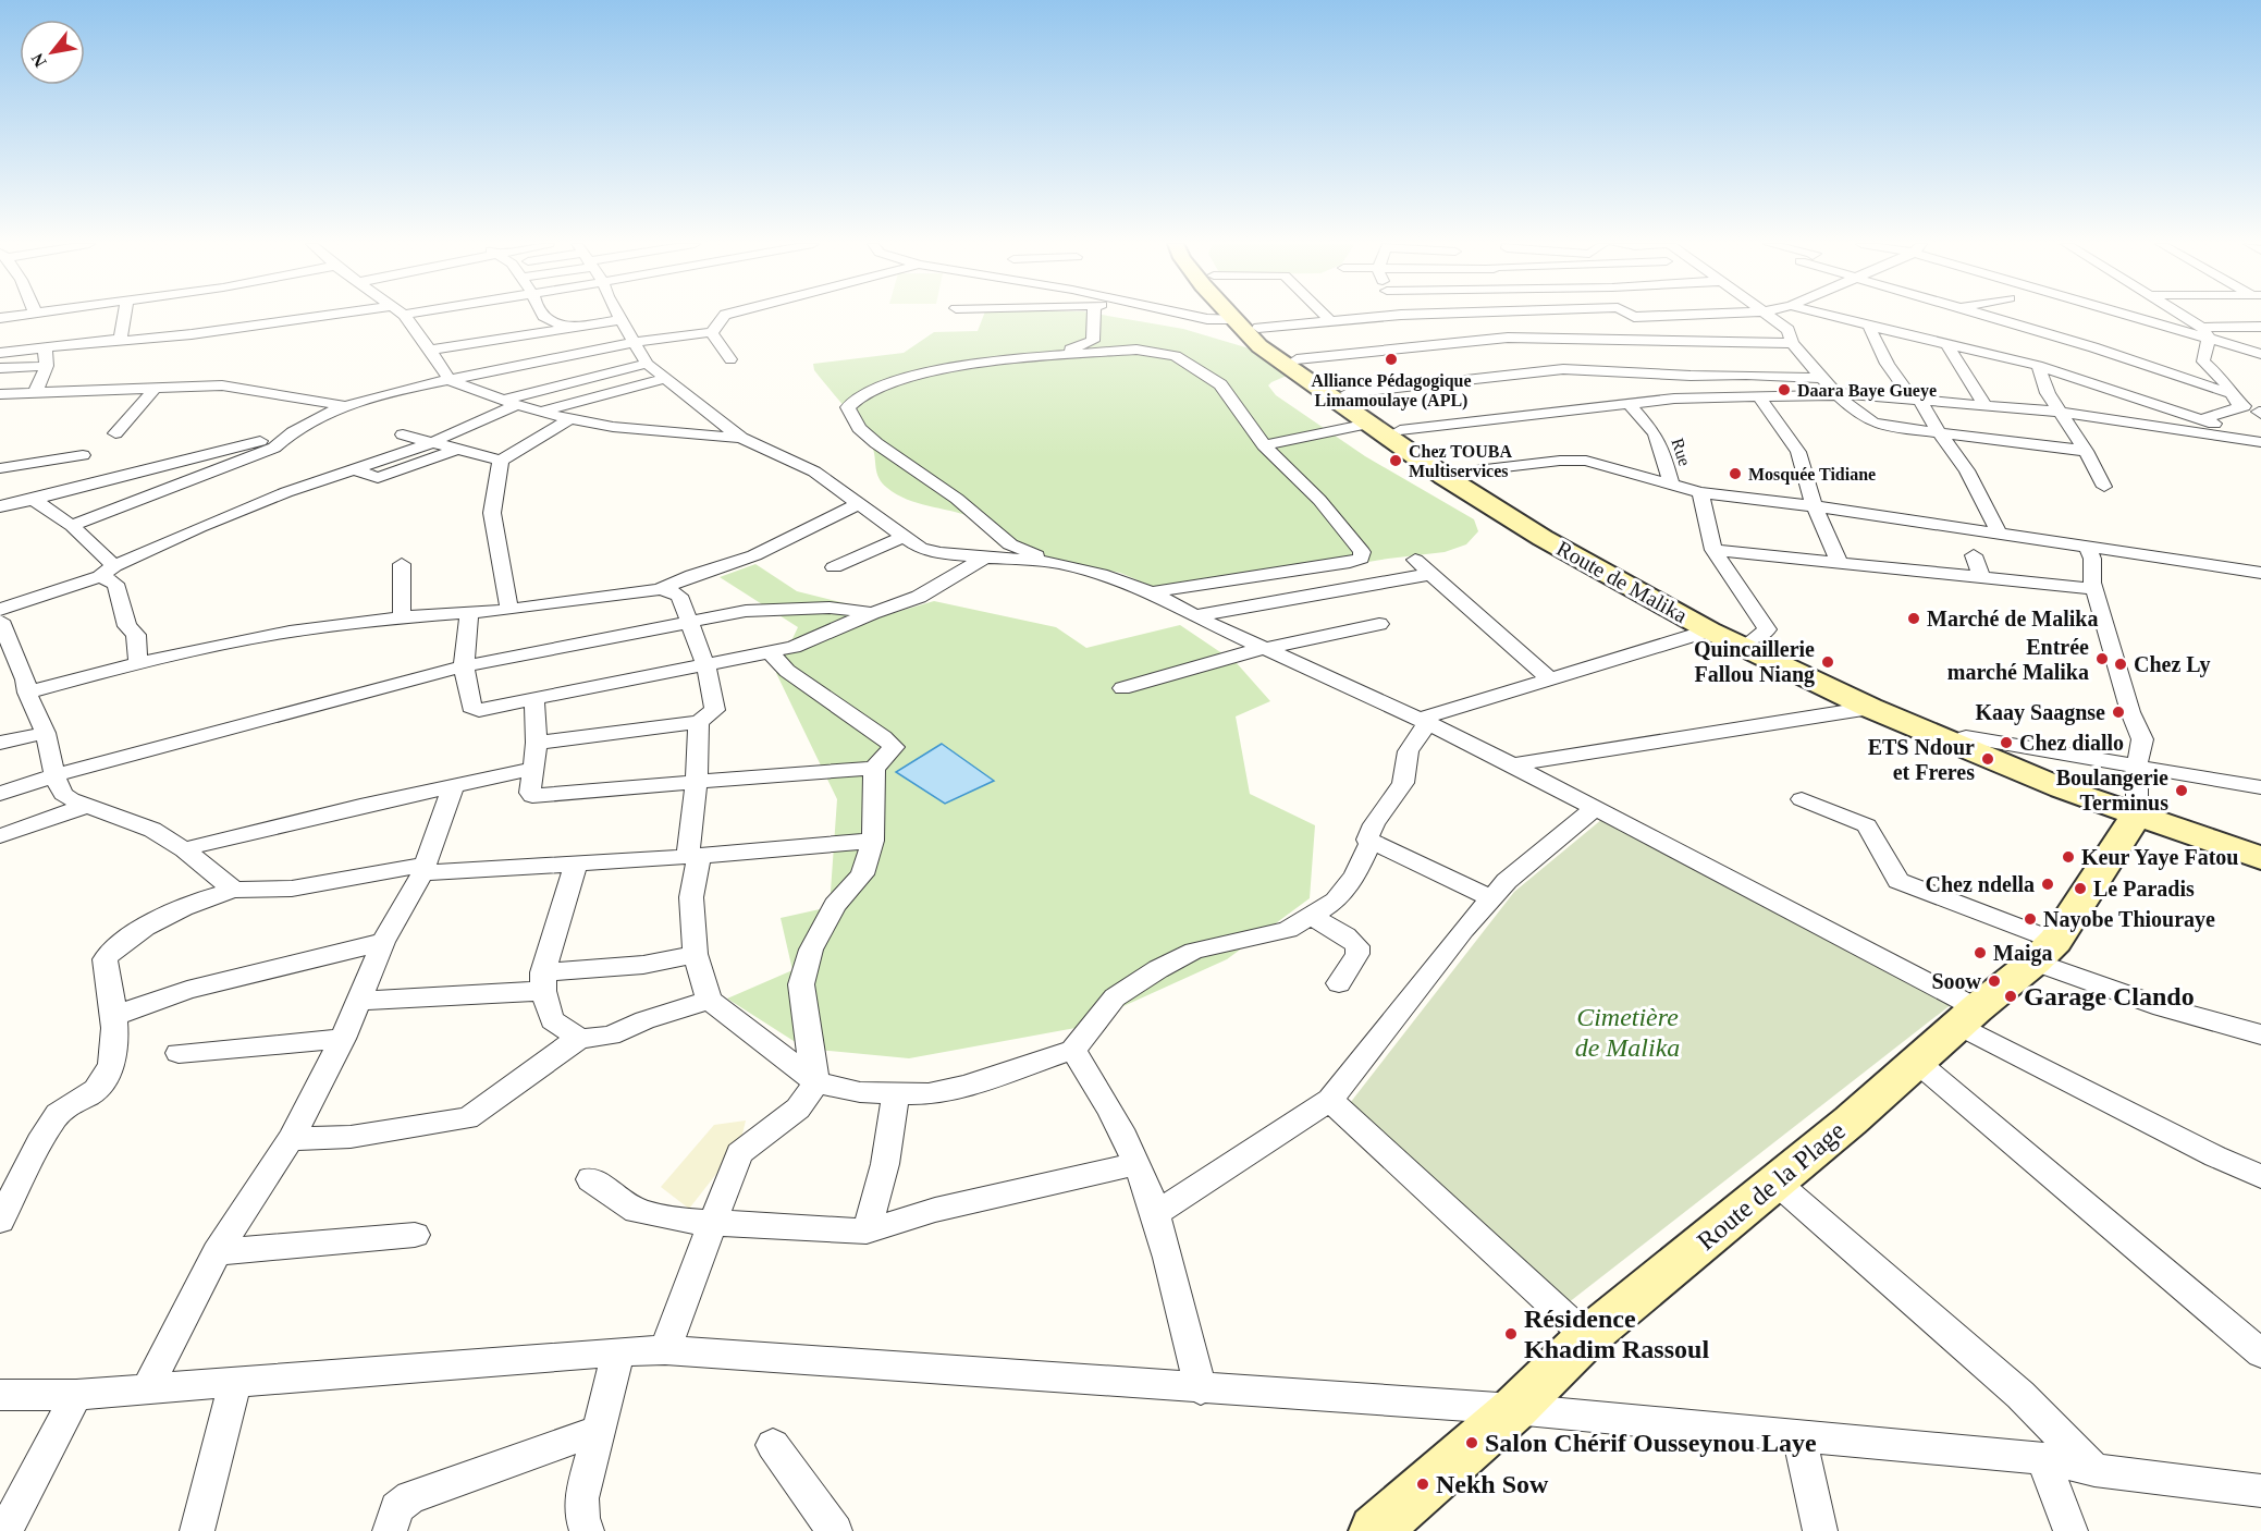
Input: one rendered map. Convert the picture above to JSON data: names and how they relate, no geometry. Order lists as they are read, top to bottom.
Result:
{
  "streets": {
    "main road": ["Route de Malika", "Route de la Plage"],
    "street": ["Rue"]
  },
  "crossings": [
    ["Route de Malika", "Route de la Plage"]
  ],
  "parks": ["Cimetière de Malika"],
  "places": [
    "Alliance Pédagogique Limamoulaye (APL)",
    "Daara Baye Gueye",
    "Chez TOUBA Multiservices",
    "Mosquée Tidiane",
    "Marché de Malika",
    "Entrée marché Malika",
    "Quincaillerie Fallou Niang",
    "Chez Ly",
    "Kaay Saagnse",
    "Chez diallo",
    "ETS Ndour et Freres",
    "Boulangerie Terminus",
    "Keur Yaye Fatou",
    "Chez ndella",
    "Le Paradis",
    "Nayobe Thiouraye",
    "Maiga",
    "Soow",
    "Garage Clando",
    "Résidence Khadim Rassoul",
    "Salon Chérif Ousseynou Laye",
    "Nekh Sow"
  ],
  "north": "bottom left"
}
